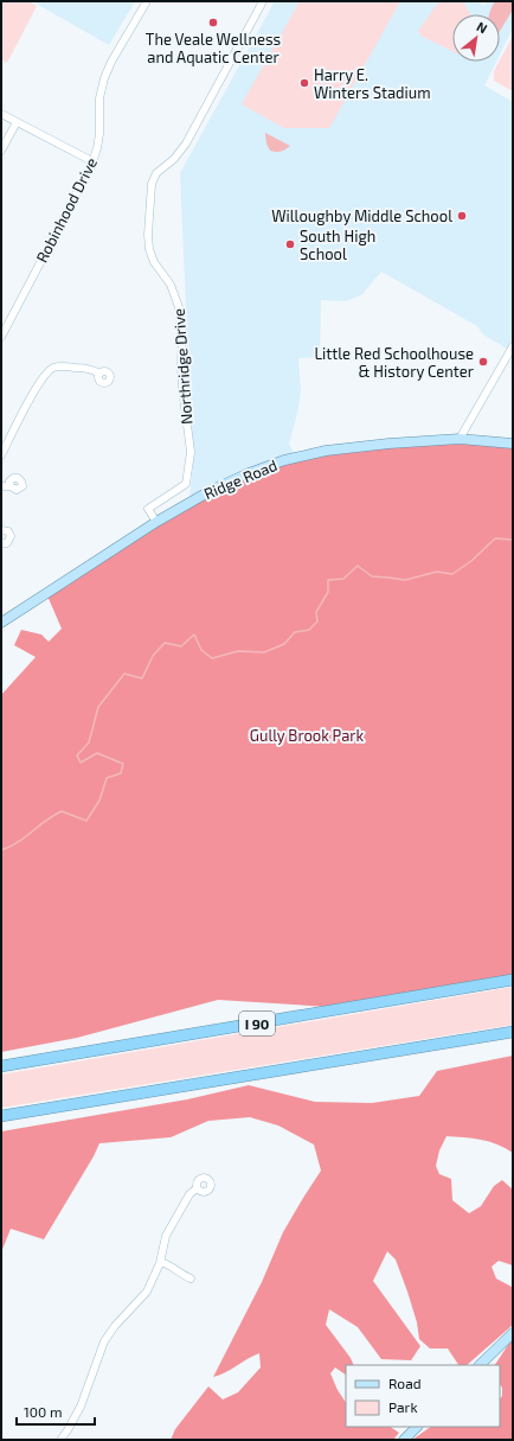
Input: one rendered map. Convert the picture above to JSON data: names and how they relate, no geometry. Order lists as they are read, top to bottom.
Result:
{
  "streets": {
    "highway": ["I 90"],
    "main road": ["Ridge Road"],
    "street": ["Robinhood Drive", "Northridge Drive"]
  },
  "crossings": [
    ["Northridge Drive", "Ridge Road"]
  ],
  "parks": ["Gully Brook Park"],
  "places": [
    "The Veale Wellness and Aquatic Center",
    "Harry E. Winters Stadium",
    "Willoughby Middle School",
    "South High School",
    "Little Red Schoolhouse & History Center"
  ],
  "legend": ["Road", "Park"],
  "scale_bar": "100 m",
  "north": "top right"
}
